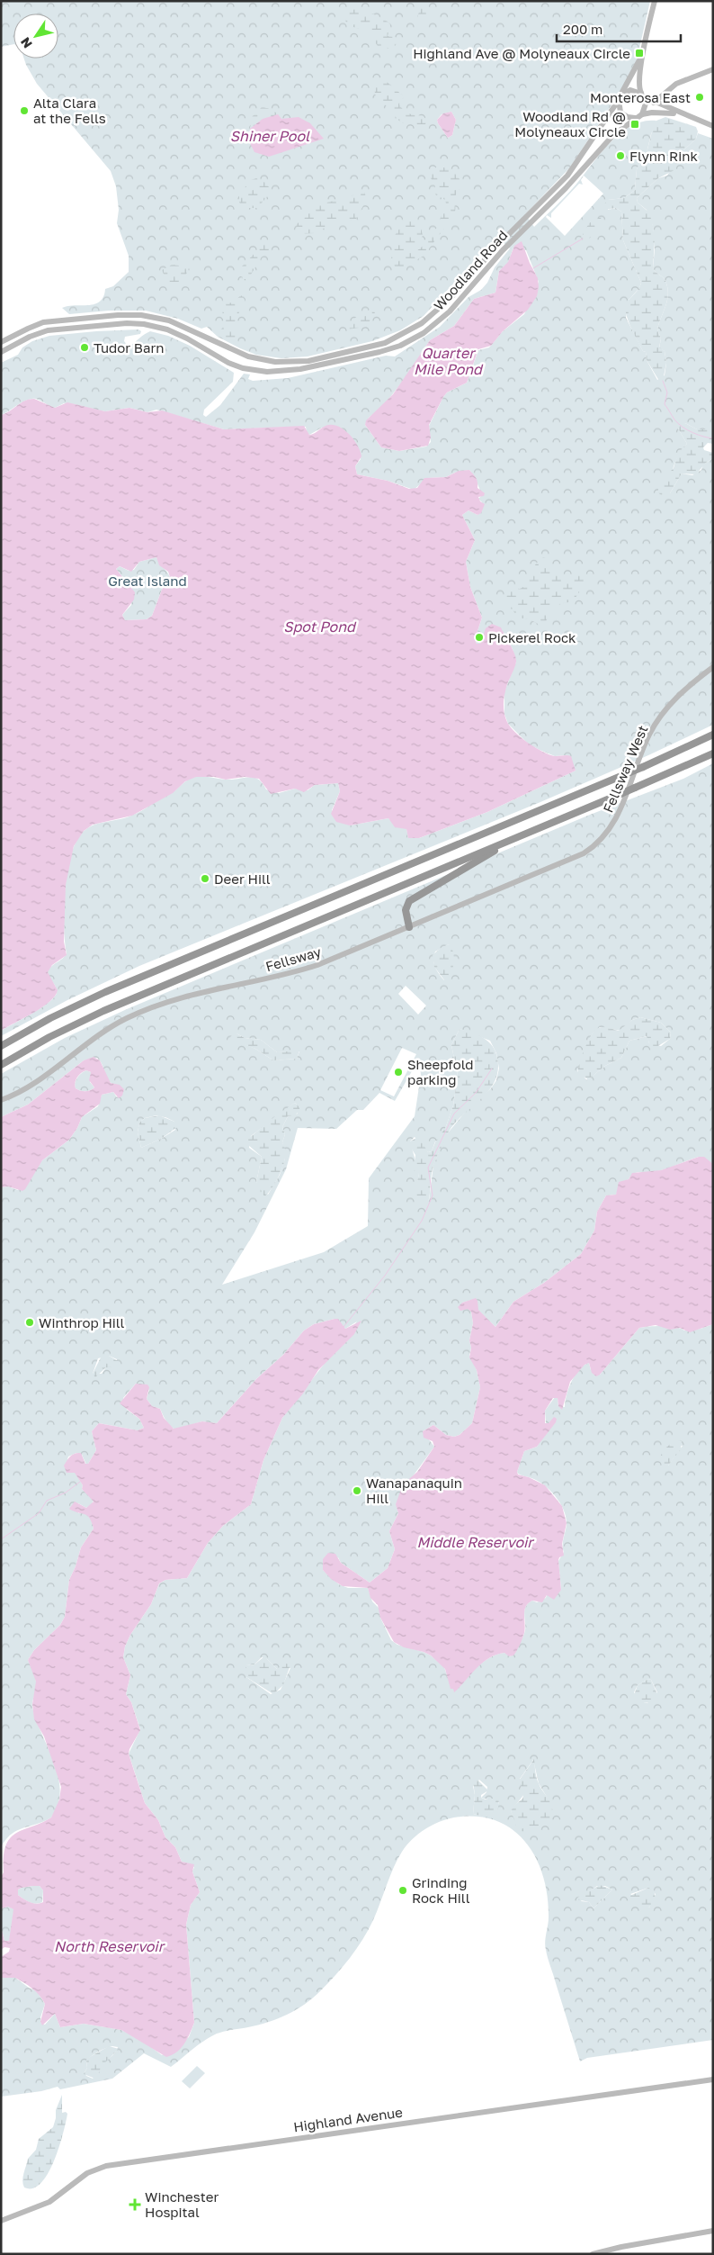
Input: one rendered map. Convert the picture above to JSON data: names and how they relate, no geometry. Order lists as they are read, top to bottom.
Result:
{
  "streets": {
    "main road": [
      "Woodland Road",
      "Fellsway West",
      "Fellsway",
      "Highland Avenue"
    ]
  },
  "crossings": [
    ["Fellsway West", "Fellsway"]
  ],
  "water": [
    "Shiner Pool",
    "Quarter Mile Pond",
    "Spot Pond",
    "Middle Reservoir",
    "North Reservoir"
  ],
  "parks": ["Great Island"],
  "places": {
    "transit": ["Highland Ave @ Molyneaux Circle", "Woodland Rd @ Molyneaux Circle"],
    "other": [
      "Monterosa East",
      "Alta Clara at the Fells",
      "Flynn Rink",
      "Tudor Barn",
      "Pickerel Rock",
      "Deer Hill",
      "Sheepfold parking",
      "Winthrop Hill",
      "Wanapanaquin Hill",
      "Grinding Rock Hill"
    ],
    "health": ["Winchester Hospital"]
  },
  "scale_bar": "200 m",
  "north": "bottom left"
}
